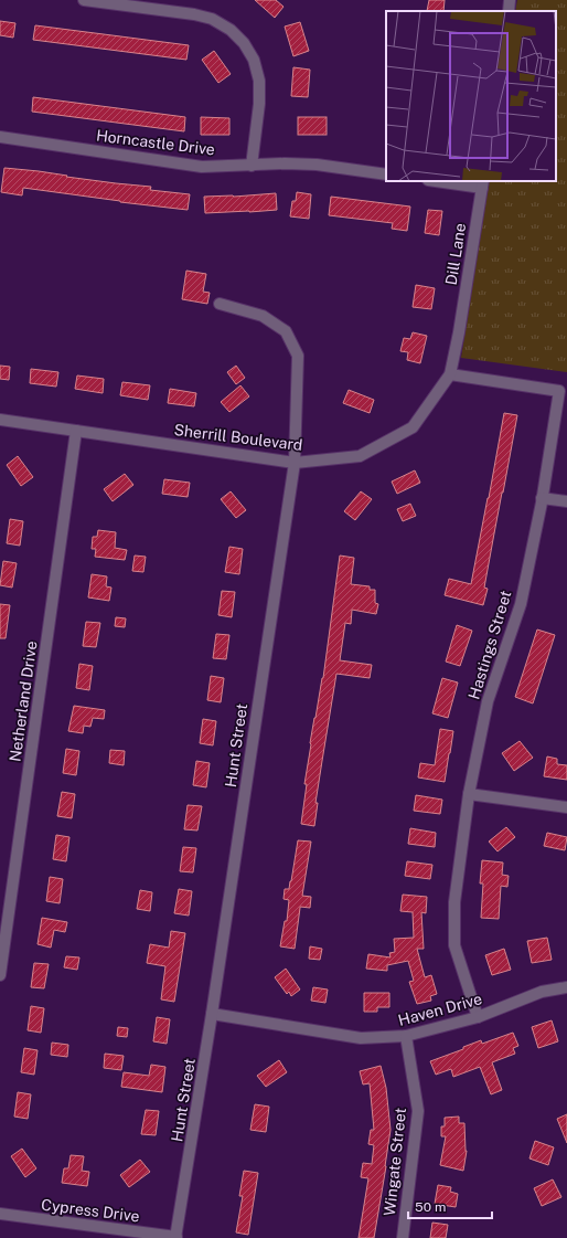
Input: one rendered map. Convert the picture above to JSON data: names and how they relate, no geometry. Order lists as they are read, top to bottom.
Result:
{
  "streets": {
    "street": [
      "Horncastle Drive",
      "Dill Lane",
      "Sherrill Boulevard",
      "Hastings Street",
      "Netherland Drive",
      "Hunt Street",
      "Haven Drive",
      "Wingate Street",
      "Cypress Drive"
    ]
  },
  "crossings": [
    ["Dill Lane", "Sherrill Boulevard"],
    ["Sherrill Boulevard", "Hastings Street"],
    ["Sherrill Boulevard", "Netherland Drive"],
    ["Sherrill Boulevard", "Hunt Street"],
    ["Hastings Street", "Haven Drive"],
    ["Hunt Street", "Haven Drive"],
    ["Hunt Street", "Cypress Drive"],
    ["Haven Drive", "Wingate Street"]
  ],
  "scale_bar": "50 m"
}
